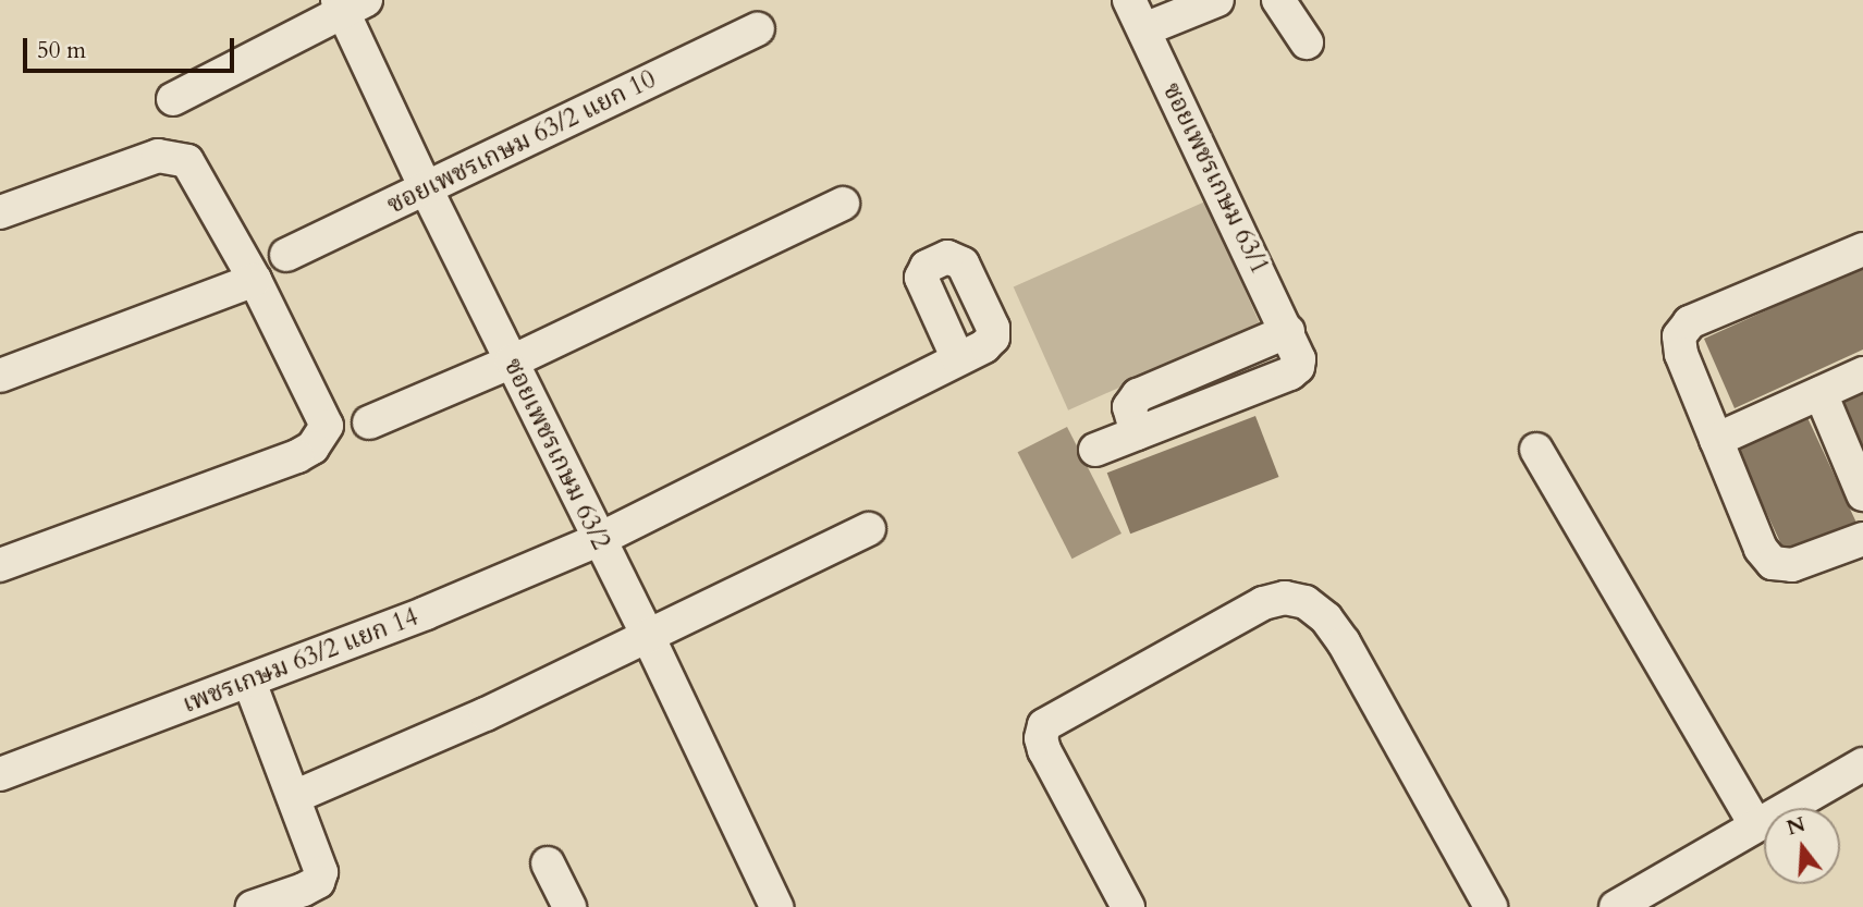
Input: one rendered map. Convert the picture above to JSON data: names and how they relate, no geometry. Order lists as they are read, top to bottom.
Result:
{
  "streets": {
    "street": [
      "ซอยเพชรเกษม 63/2 แยก 10",
      "ซอยเพชรเกษม 63/1",
      "ซอยเพชรเกษม 63/2",
      "เพชรเกษม 63/2 แยก 14"
    ]
  },
  "crossings": [
    ["ซอยเพชรเกษม 63/2 แยก 10", "ซอยเพชรเกษม 63/2"],
    ["ซอยเพชรเกษม 63/2", "เพชรเกษม 63/2 แยก 14"]
  ],
  "scale_bar": "50 m",
  "north": "top"
}
